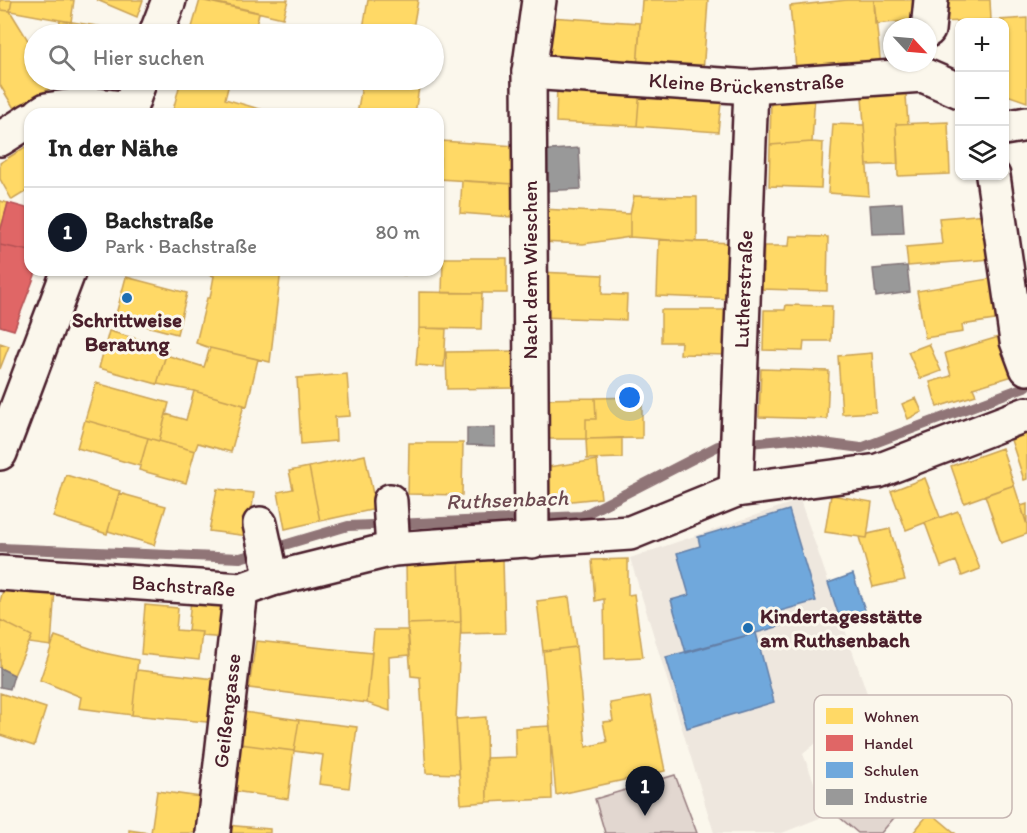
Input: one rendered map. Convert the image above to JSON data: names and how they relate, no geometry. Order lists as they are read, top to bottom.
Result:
{
  "streets": {
    "street": [
      "Kleine Brückenstraße",
      "Nach dem Wieschen",
      "Lutherstraße",
      "Bachstraße",
      "Geißengasse"
    ]
  },
  "crossings": [
    ["Kleine Brückenstraße", "Nach dem Wieschen"],
    ["Kleine Brückenstraße", "Lutherstraße"],
    ["Nach dem Wieschen", "Bachstraße"],
    ["Lutherstraße", "Bachstraße"],
    ["Bachstraße", "Geißengasse"]
  ],
  "water": ["Ruthsenbach"],
  "places": ["Schrittweise Beratung", "Kindertagesstätte am Ruthsenbach"],
  "legend": [
    "Wohnen",
    "Handel",
    "Schulen",
    "Industrie"
  ],
  "north": "bottom right",
  "page": {
    "map_buttons": ["+", "−"],
    "search": "Hier suchen",
    "heading": "In der Nähe",
    "list": [
      {
        "mark": "1",
        "name": "Bachstraße",
        "note": "Park · Bachstraße",
        "value": "80 m"
      }
    ],
    "pins": "1"
  }
}
